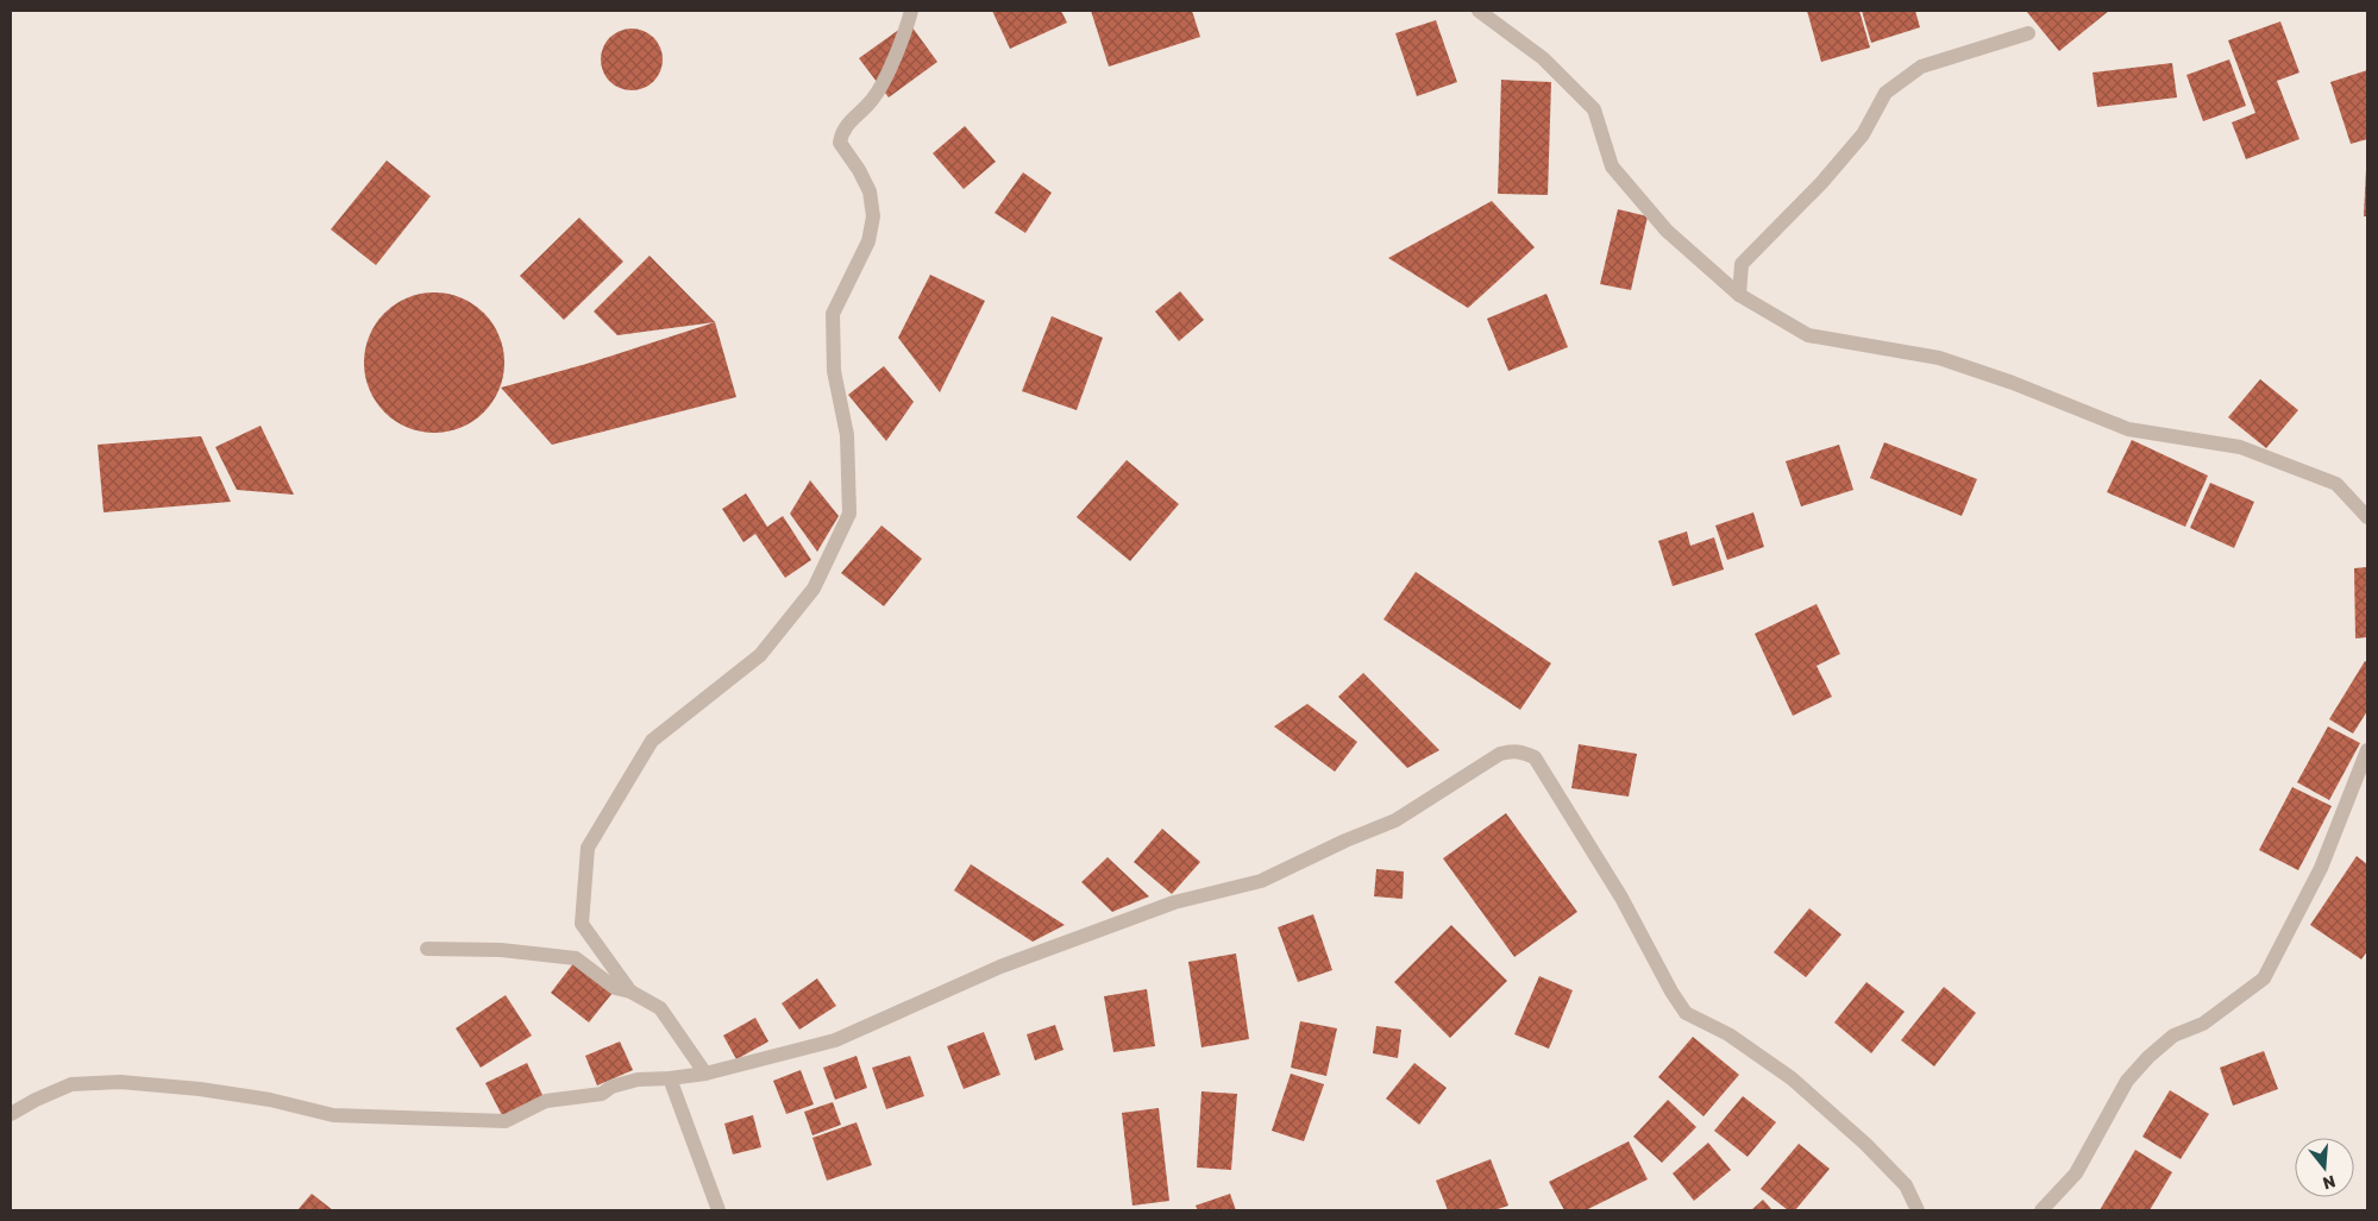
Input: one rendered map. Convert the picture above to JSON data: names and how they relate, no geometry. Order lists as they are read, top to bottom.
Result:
{
  "north": "bottom"
}
